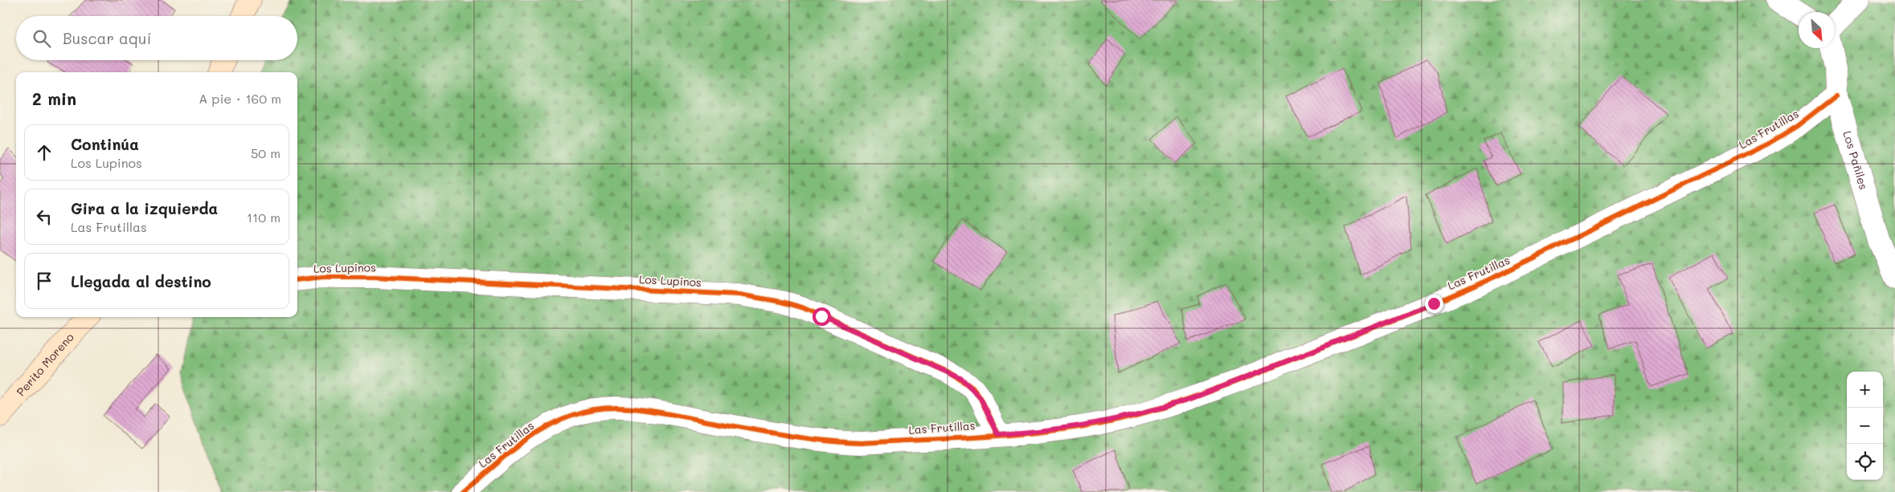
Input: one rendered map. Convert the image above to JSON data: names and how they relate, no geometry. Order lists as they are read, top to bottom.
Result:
{
  "streets": {
    "main road": ["Perito Moreno"],
    "street": ["Las Frutillas", "Los Pañiles", "Los Lupinos"]
  },
  "crossings": [
    ["Las Frutillas", "Los Pañiles"],
    ["Las Frutillas", "Los Lupinos"]
  ],
  "north": "bottom right",
  "page": {
    "search": "Buscar aquí",
    "heading": ["2 min", "A pie · 160 m"],
    "list": [
      ["Continúa", "Los Lupinos", "50 m"],
      ["Gira a la izquierda", "Las Frutillas", "110 m"],
      "Llegada al destino"
    ],
    "map_buttons": ["+", "−"]
  }
}
